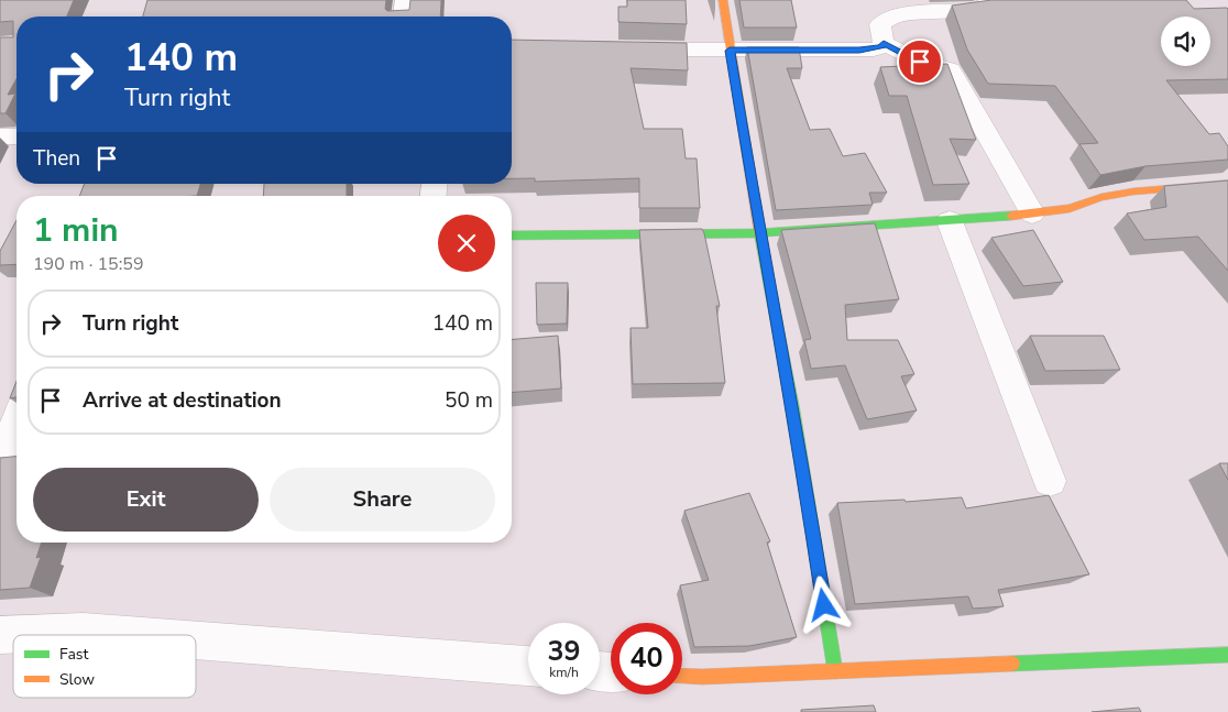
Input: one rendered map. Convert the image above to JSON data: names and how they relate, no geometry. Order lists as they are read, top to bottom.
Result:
{
  "legend": ["Fast", "Slow"],
  "page": {
    "turn": ["140 m", "Turn right"],
    "then": "Then",
    "heading": ["1 min", "190 m · 15:59"],
    "list": [
      {
        "name": "Turn right",
        "value": "140 m"
      },
      {
        "name": "Arrive at destination",
        "value": "50 m"
      }
    ],
    "buttons": ["Exit", "Share"],
    "speed": "39 km/h",
    "limit": "40"
  }
}
